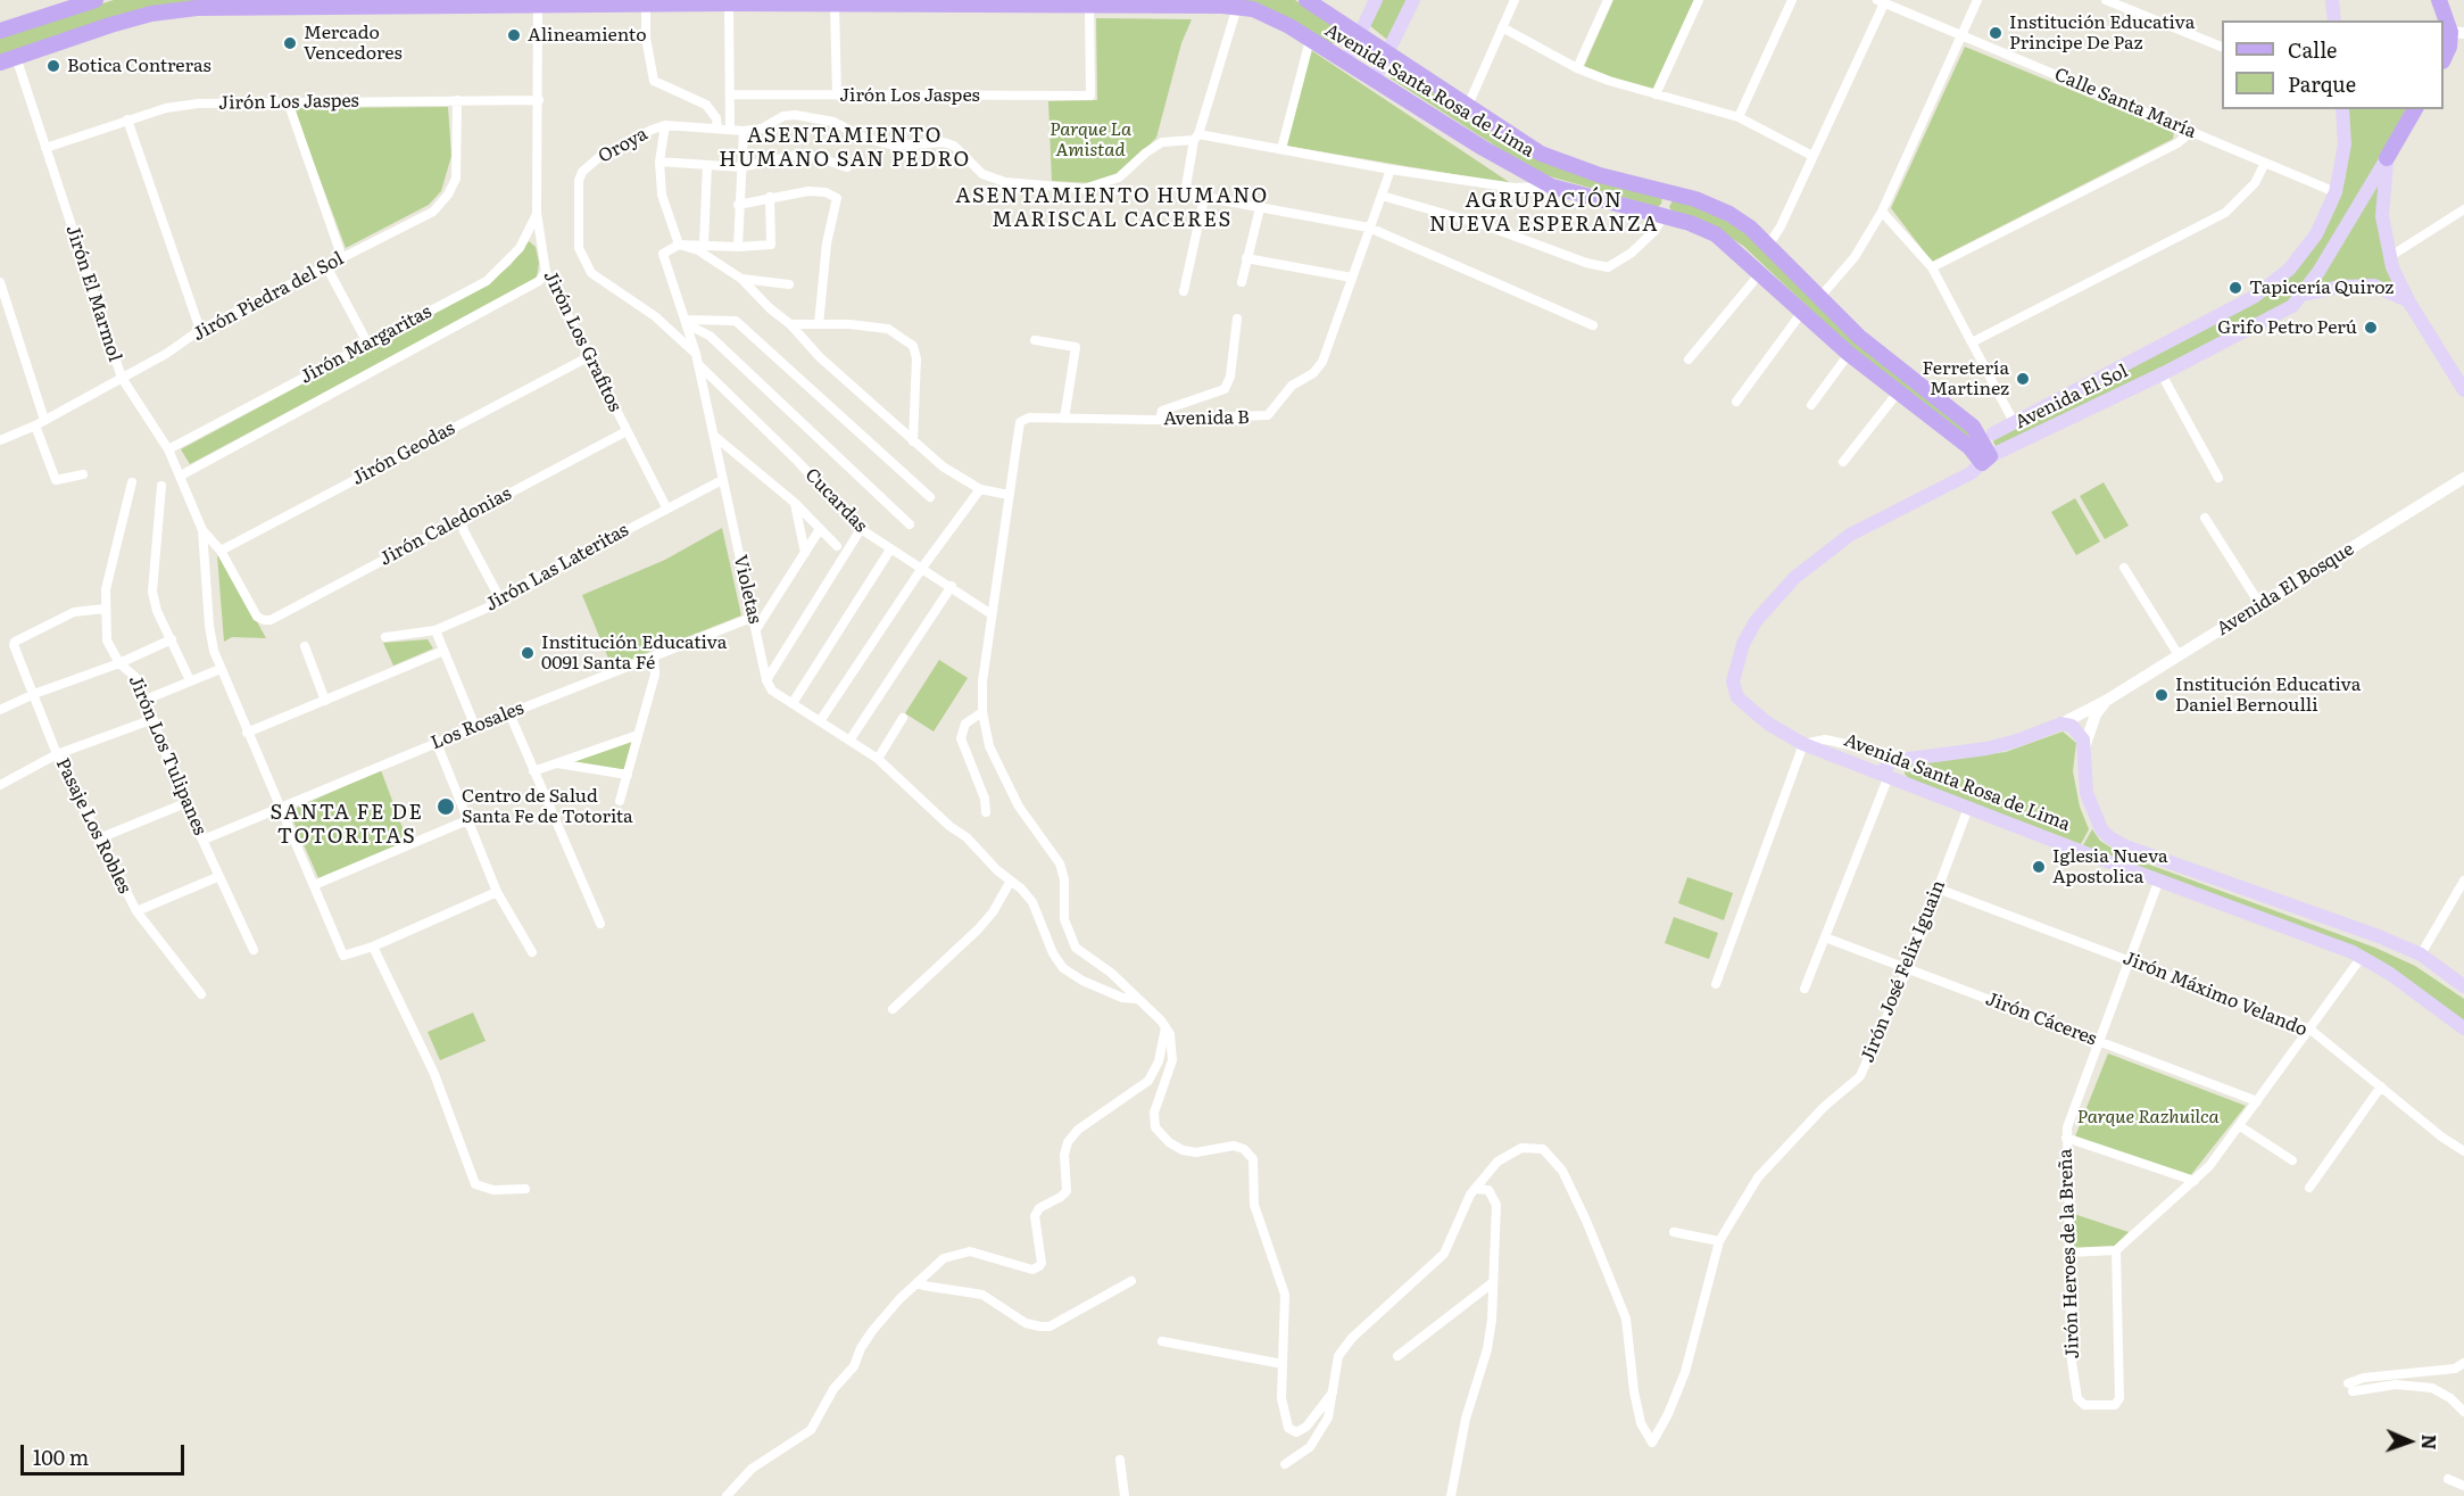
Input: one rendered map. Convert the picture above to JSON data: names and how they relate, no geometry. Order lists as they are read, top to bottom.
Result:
{
  "streets": {
    "main road": ["Avenida Santa Rosa de Lima", "Avenida El Sol", "Avenida El Bosque"],
    "street": [
      "Jirón Los Jaspes",
      "Calle Santa María",
      "Oroya",
      "Jirón El Marmol",
      "Jirón Piedra del Sol",
      "Jirón Los Grafitos",
      "Jirón Margaritas",
      "Avenida B",
      "Jirón Geodas",
      "Cucardas",
      "Jirón Caledonias",
      "Jirón Las Lateritas",
      "Violetas",
      "Los Rosales",
      "Jirón Los Tulipanes",
      "Pasaje Los Robles",
      "Jirón José Felix Iguain",
      "Jirón Máximo Velando",
      "Jirón Cáceres",
      "Jirón Heroes de la Breña"
    ]
  },
  "crossings": [
    ["Avenida Santa Rosa de Lima", "Jirón Los Jaspes"],
    ["Avenida Santa Rosa de Lima", "Oroya"],
    ["Avenida Santa Rosa de Lima", "Jirón El Marmol"],
    ["Avenida Santa Rosa de Lima", "Jirón Los Grafitos"],
    ["Avenida Santa Rosa de Lima", "Avenida El Sol"],
    ["Avenida Santa Rosa de Lima", "Avenida El Bosque"],
    ["Avenida Santa Rosa de Lima", "Jirón José Felix Iguain"],
    ["Avenida Santa Rosa de Lima", "Jirón Heroes de la Breña"],
    ["Jirón Los Jaspes", "Jirón El Marmol"],
    ["Jirón Los Jaspes", "Jirón Piedra del Sol"],
    ["Jirón Los Jaspes", "Jirón Los Grafitos"],
    ["Calle Santa María", "Avenida El Sol"],
    ["Oroya", "Avenida B"],
    ["Oroya", "Violetas"],
    ["Jirón El Marmol", "Jirón Piedra del Sol"],
    ["Jirón El Marmol", "Jirón Margaritas"],
    ["Jirón El Marmol", "Jirón Geodas"],
    ["Jirón El Marmol", "Jirón Caledonias"],
    ["Jirón Los Grafitos", "Jirón Margaritas"],
    ["Jirón Los Grafitos", "Jirón Geodas"],
    ["Jirón Los Grafitos", "Jirón Caledonias"],
    ["Jirón Los Grafitos", "Jirón Las Lateritas"],
    ["Cucardas", "Violetas"],
    ["Jirón Las Lateritas", "Violetas"],
    ["Violetas", "Los Rosales"],
    ["Los Rosales", "Jirón Los Tulipanes"],
    ["Jirón Los Tulipanes", "Pasaje Los Robles"],
    ["Jirón José Felix Iguain", "Jirón Máximo Velando"],
    ["Jirón José Felix Iguain", "Jirón Cáceres"],
    ["Jirón Máximo Velando", "Jirón Heroes de la Breña"],
    ["Jirón Cáceres", "Jirón Heroes de la Breña"]
  ],
  "districts": [
    "ASENTAMIENTO HUMANO SAN PEDRO",
    "ASENTAMIENTO HUMANO MARISCAL CACERES",
    "AGRUPACIÓN NUEVA ESPERANZA",
    "SANTA FE DE TOTORITAS"
  ],
  "parks": ["Parque La Amistad", "Parque Razhuilca"],
  "places": [
    "Institución Educativa Principe De Paz",
    "Alineamiento",
    "Mercado Vencedores",
    "Botica Contreras",
    "Tapicería Quiroz",
    "Grifo Petro Perú",
    "Ferretería Martinez",
    "Institución Educativa 0091 Santa Fé",
    "Institución Educativa Daniel Bernoulli",
    "Centro de Salud Santa Fe de Totorita",
    "Iglesia Nueva Apostolica"
  ],
  "legend": ["Calle", "Parque"],
  "scale_bar": "100 m",
  "north": "right"
}
